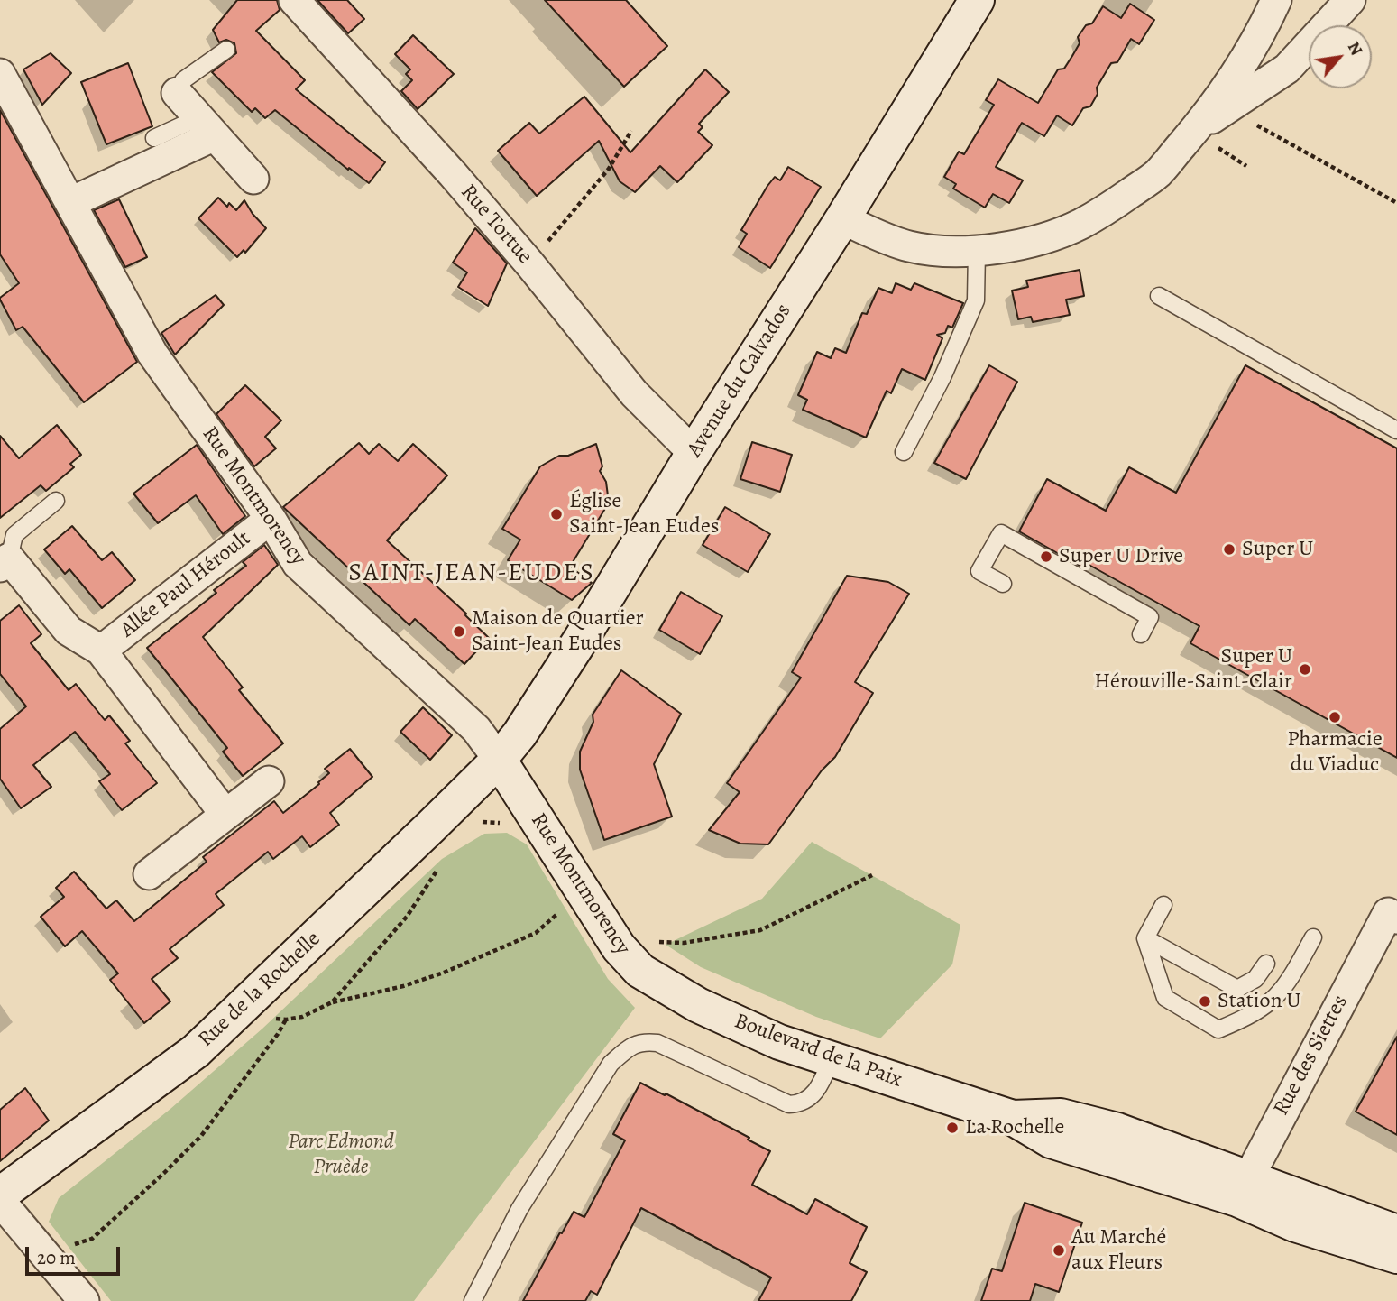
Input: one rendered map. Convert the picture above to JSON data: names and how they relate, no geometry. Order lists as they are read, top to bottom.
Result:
{
  "streets": {
    "street": [
      "Rue Tortue",
      "Avenue du Calvados",
      "Rue Montmorency",
      "Allée Paul Héroult",
      "Rue de la Rochelle",
      "Boulevard de la Paix",
      "Rue des Siettes"
    ]
  },
  "crossings": [
    ["Rue Tortue", "Avenue du Calvados"],
    ["Avenue du Calvados", "Rue Montmorency"],
    ["Avenue du Calvados", "Rue de la Rochelle"],
    ["Rue Montmorency", "Allée Paul Héroult"],
    ["Rue Montmorency", "Rue de la Rochelle"],
    ["Rue Montmorency", "Boulevard de la Paix"],
    ["Boulevard de la Paix", "Rue des Siettes"]
  ],
  "districts": ["SAINT-JEAN-EUDES"],
  "parks": ["Parc Edmond Pruède"],
  "places": [
    "Église Saint-Jean Eudes",
    "Super U",
    "Super U Drive",
    "Maison de Quartier Saint-Jean Eudes",
    "Super U Hérouville-Saint-Clair",
    "Pharmacie du Viaduc",
    "Station U",
    "La Rochelle",
    "Au Marché aux Fleurs"
  ],
  "scale_bar": "20 m",
  "north": "top right"
}
